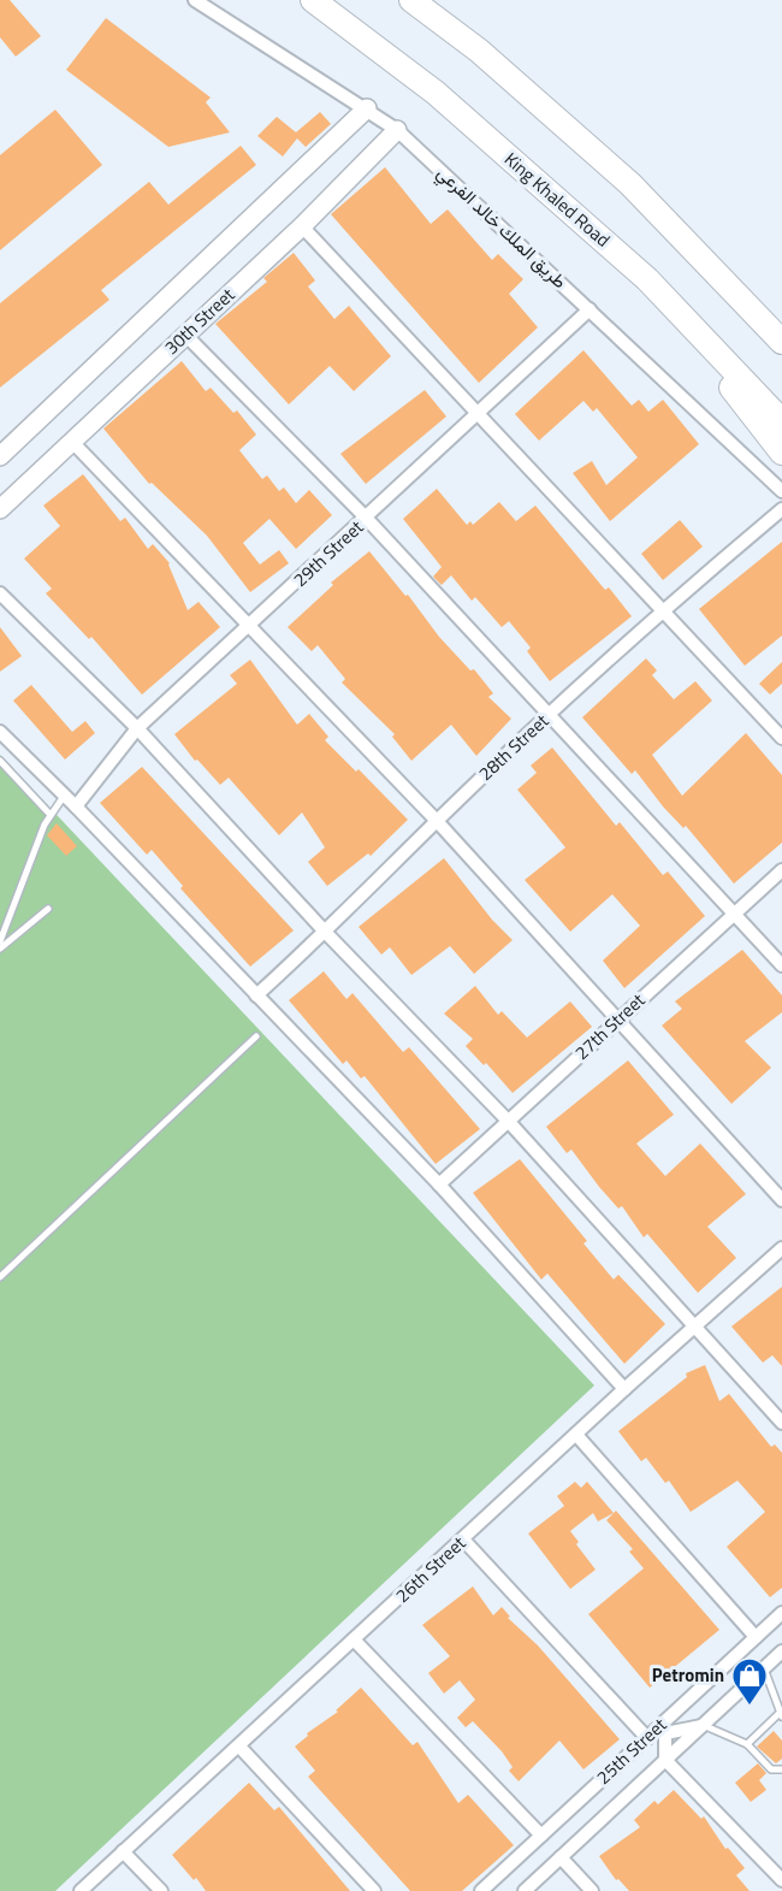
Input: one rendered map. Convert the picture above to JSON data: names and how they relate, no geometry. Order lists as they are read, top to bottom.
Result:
{
  "streets": {
    "highway": ["King Khaled Road"],
    "street": [
      "طريق الملك خالد الفرعي",
      "30th Street",
      "29th Street",
      "28th Street",
      "27th Street",
      "26th Street",
      "25th Street"
    ]
  },
  "crossings": [
    ["طريق الملك خالد الفرعي", "30th Street"],
    ["طريق الملك خالد الفرعي", "29th Street"]
  ],
  "places": {
    "shop": ["Petromin"]
  }
}
